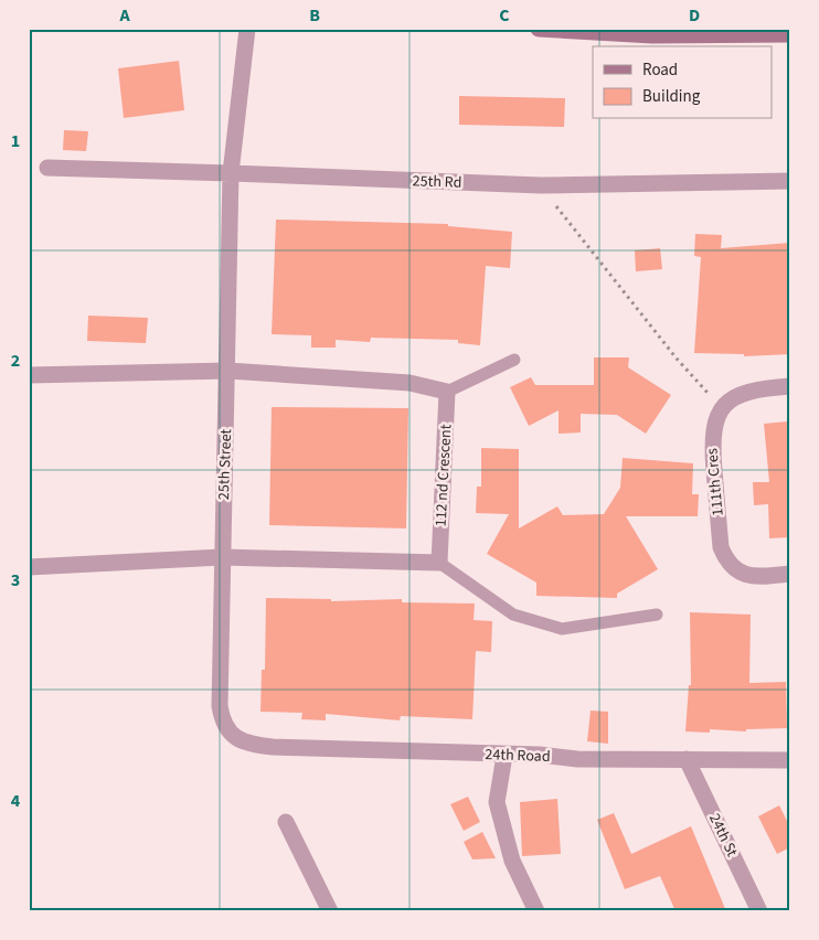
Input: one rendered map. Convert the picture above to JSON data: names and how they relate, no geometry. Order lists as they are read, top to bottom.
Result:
{
  "streets": {
    "street": [
      "25th Rd",
      "25th Street",
      "112 nd Crescent",
      "111th Cres",
      "24th Road",
      "24th St"
    ]
  },
  "crossings": [
    ["25th Rd", "25th Street"],
    ["25th Street", "24th Road"],
    ["24th Road", "24th St"]
  ],
  "legend": ["Road", "Building"],
  "grid": {
    "columns": [
      "A",
      "B",
      "C",
      "D"
    ],
    "rows": [
      "1",
      "2",
      "3",
      "4"
    ]
  }
}
